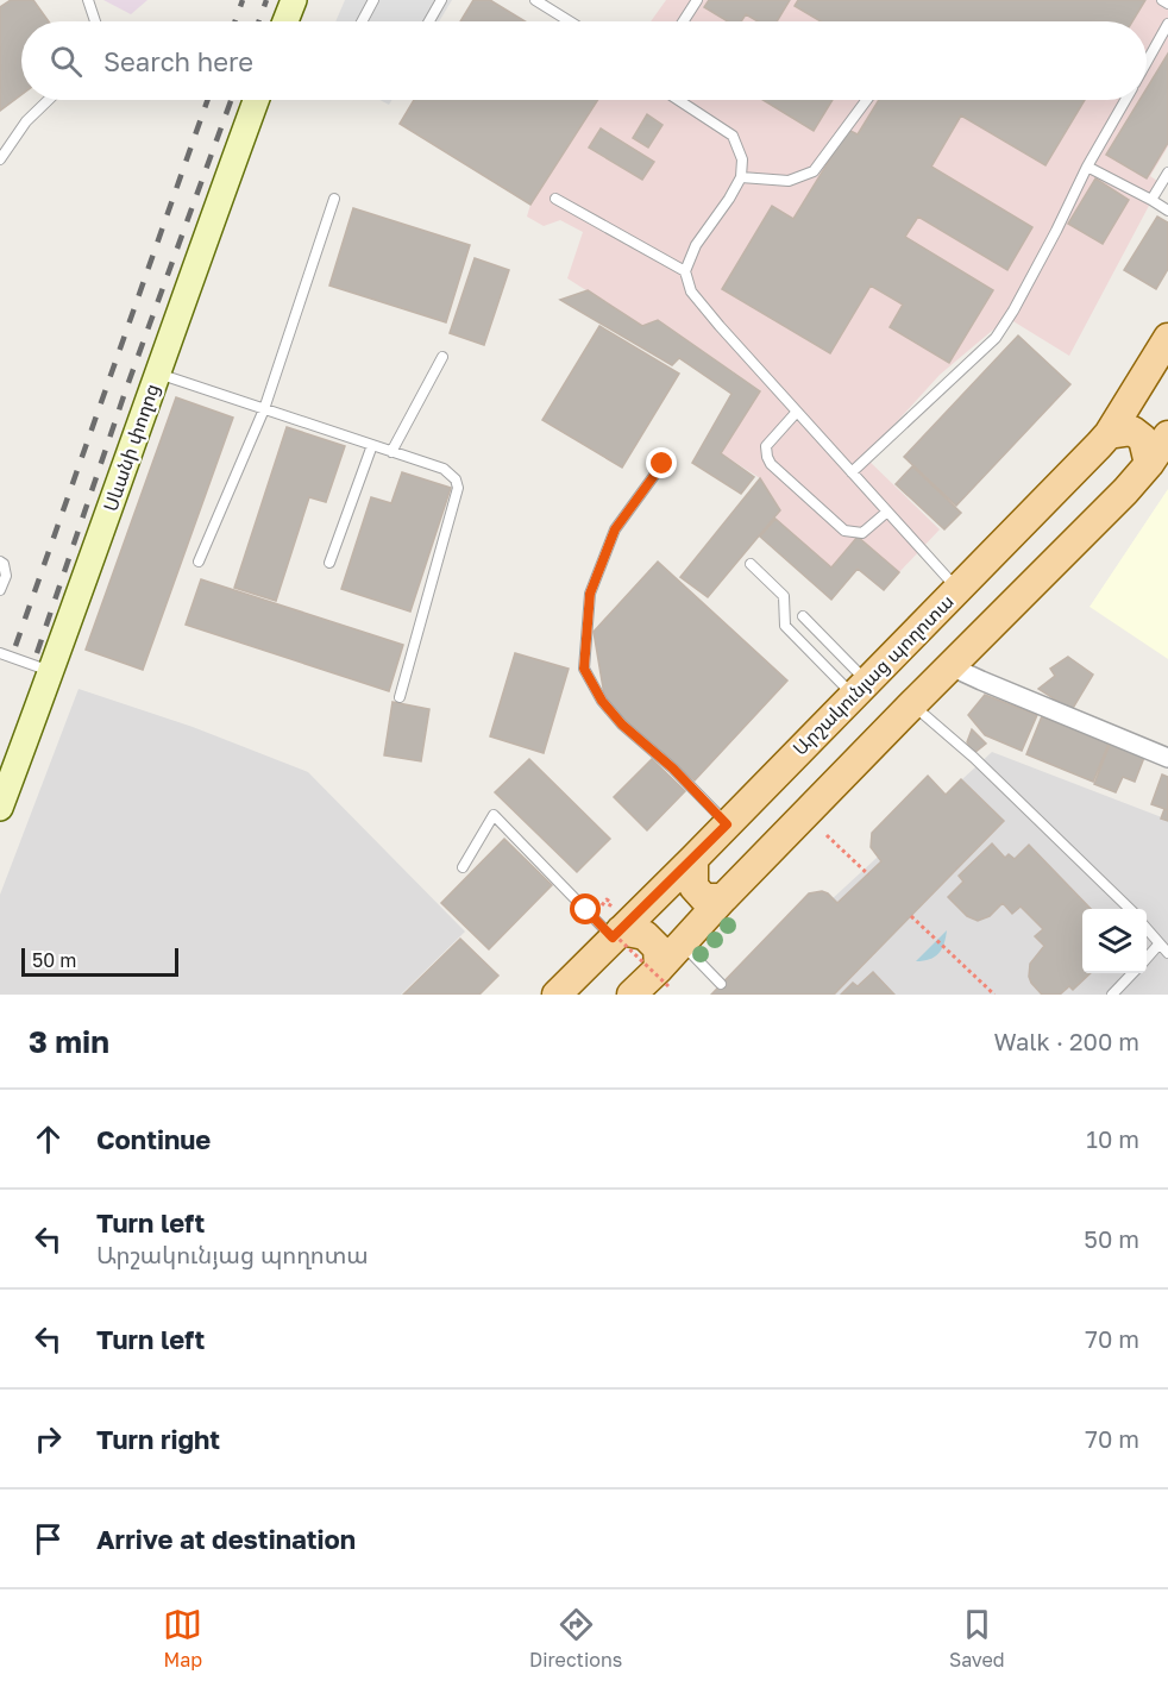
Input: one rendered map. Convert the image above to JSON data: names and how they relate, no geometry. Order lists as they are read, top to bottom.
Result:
{
  "streets": {
    "main road": ["Արշակունյաց պողոտա"],
    "street": ["Սևանի փողոց"]
  },
  "scale_bar": "50 m",
  "page": {
    "search": "Search here",
    "scale": "50 m",
    "heading": ["3 min", "Walk · 200 m"],
    "list": [
      ["Continue", "10 m"],
      ["Turn left", "Արշակունյաց պողոտա", "50 m"],
      ["Turn left", "70 m"],
      ["Turn right", "70 m"],
      "Arrive at destination"
    ],
    "nav": ["Map", "Directions", "Saved"]
  }
}
